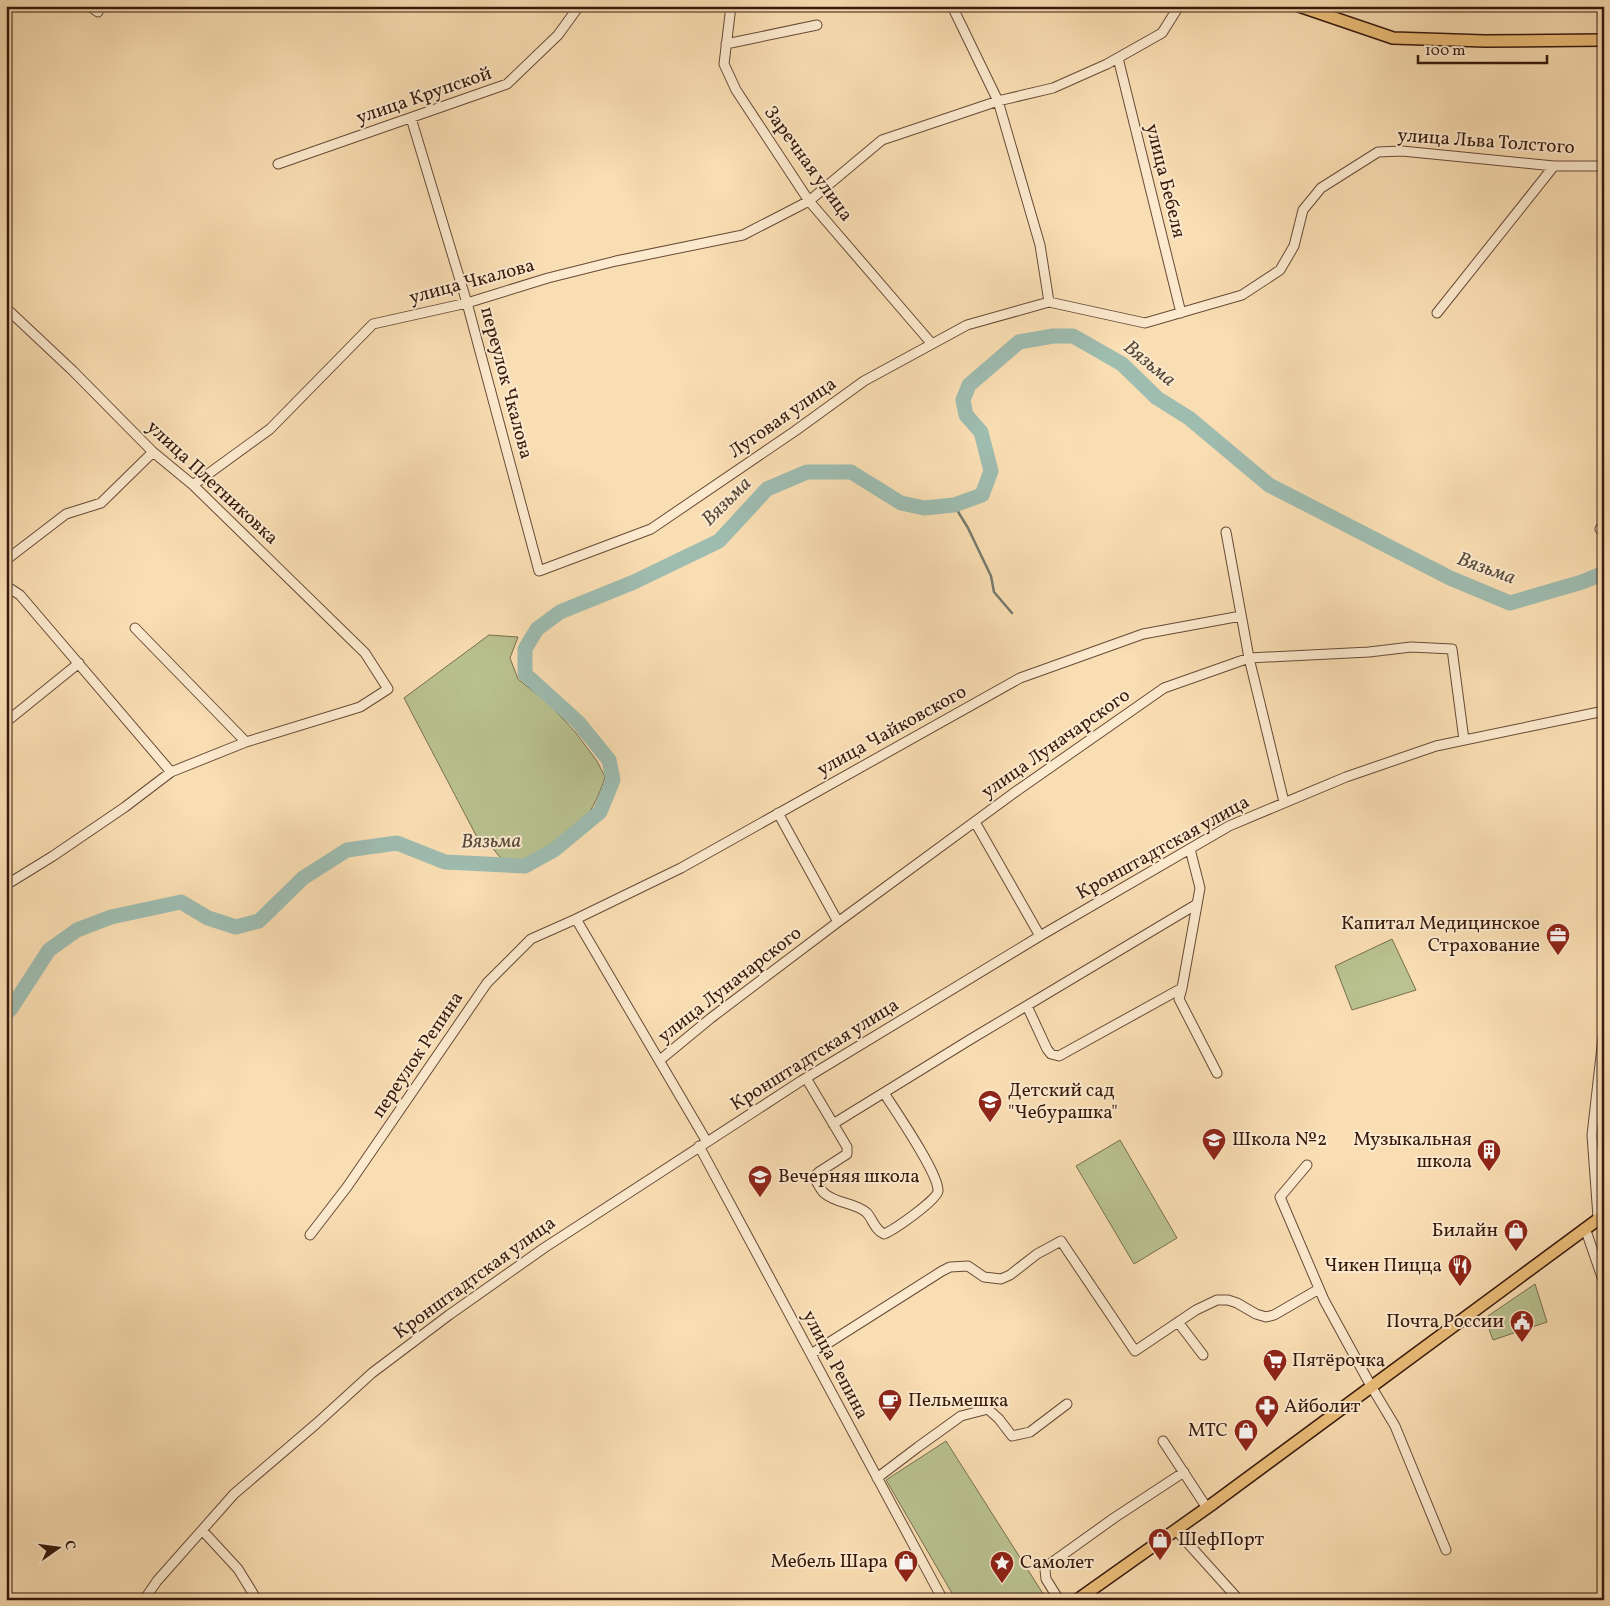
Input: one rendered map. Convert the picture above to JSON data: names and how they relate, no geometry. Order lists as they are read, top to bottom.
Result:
{
  "streets": {
    "street": [
      "улица Крупской",
      "улица Льва Толстого",
      "Заречная улица",
      "улица Бебеля",
      "улица Чкалова",
      "переулок Чкалова",
      "Луговая улица",
      "улица Плетниковка",
      "улица Чайковского",
      "улица Луначарского",
      "Кронштадтская улица",
      "переулок Репина",
      "улица Репина"
    ]
  },
  "crossings": [
    ["улица Крупской", "переулок Чкалова"],
    ["улица Льва Толстого", "улица Бебеля"],
    ["улица Льва Толстого", "Луговая улица"],
    ["Заречная улица", "улица Чкалова"],
    ["Заречная улица", "Луговая улица"],
    ["улица Чкалова", "переулок Чкалова"],
    ["улица Чкалова", "улица Плетниковка"],
    ["переулок Чкалова", "Луговая улица"],
    ["улица Чайковского", "переулок Репина"],
    ["улица Чайковского", "улица Репина"],
    ["улица Луначарского", "Кронштадтская улица"],
    ["улица Луначарского", "улица Репина"],
    ["Кронштадтская улица", "улица Репина"],
    ["переулок Репина", "улица Репина"]
  ],
  "water": ["Вязьма"],
  "places": {
    "office": ["Капитал Медицинское Страхование"],
    "school or university": ["Детский сад \"Чебурашка\"", "Школа №2", "Вечерняя школа"],
    "building": ["Музыкальная школа"],
    "shop": [
      "Билайн",
      "МТС",
      "ШефПорт",
      "Мебель Шара"
    ],
    "restaurant": ["Чикен Пицца"],
    "public building": ["Почта России"],
    "supermarket": ["Пятёрочка"],
    "cafe": ["Пельмешка"],
    "pharmacy": ["Айболит"],
    "place": ["Самолет"]
  },
  "scale_bar": "100 m",
  "north": "right"
}
